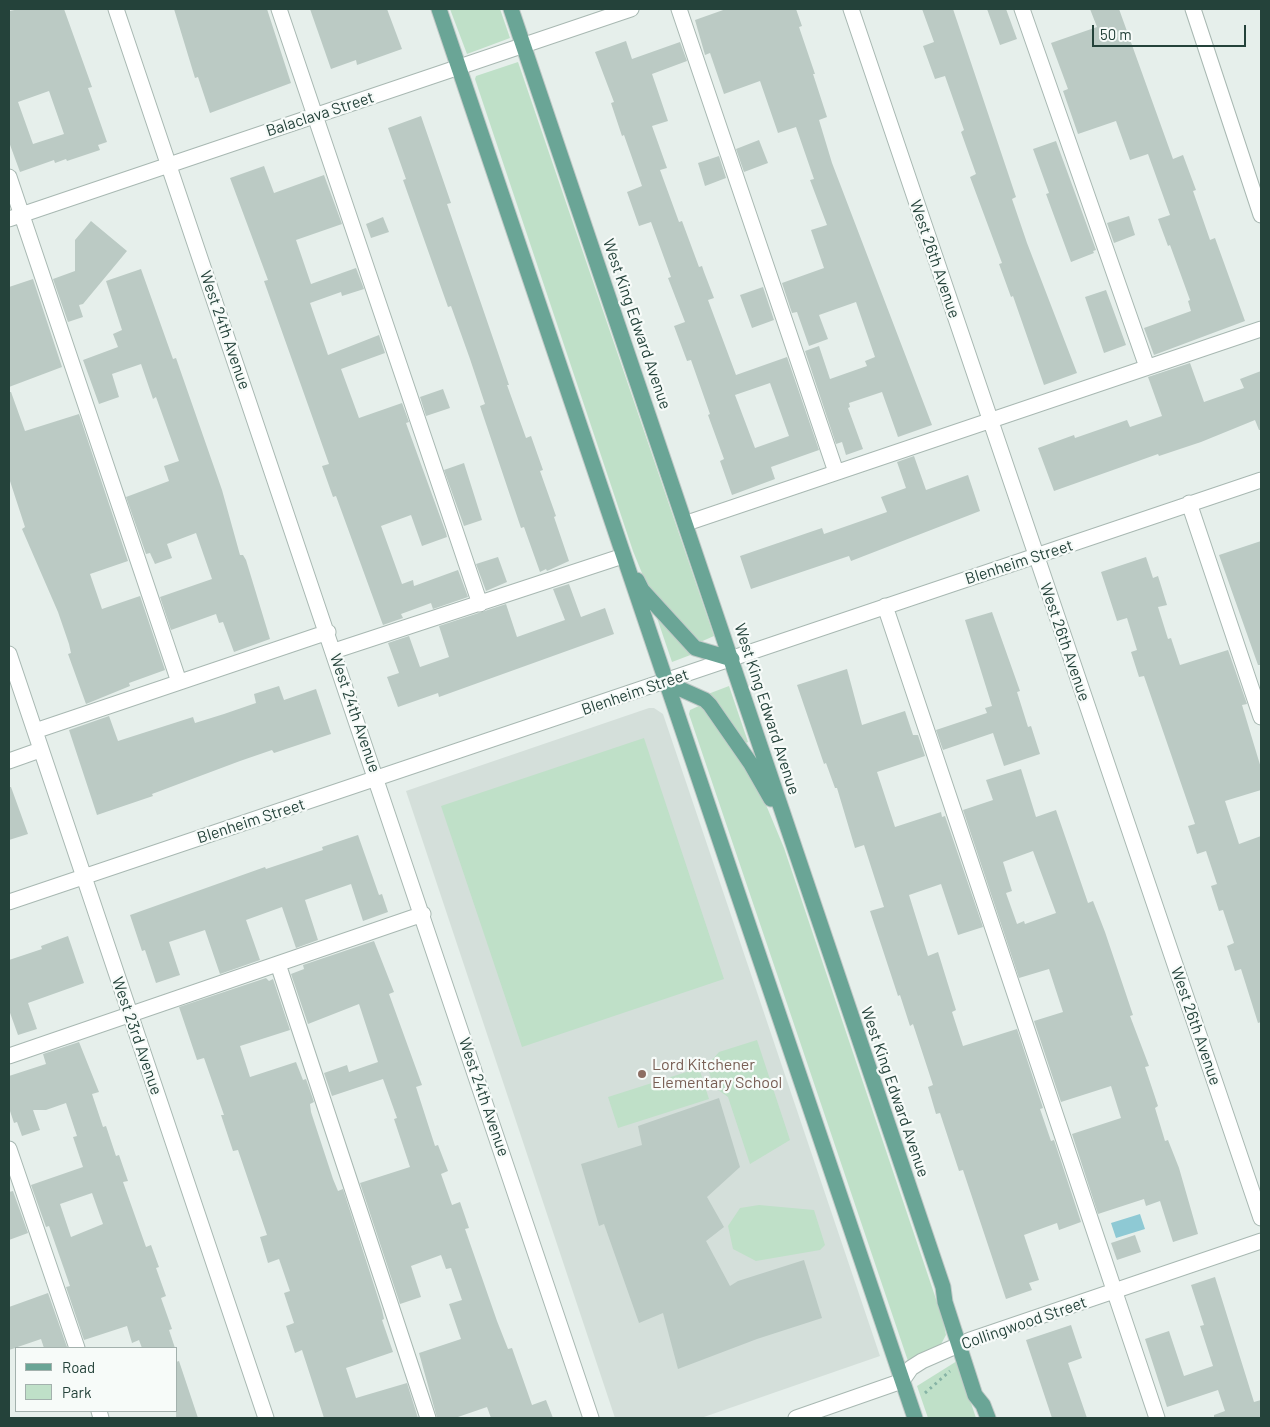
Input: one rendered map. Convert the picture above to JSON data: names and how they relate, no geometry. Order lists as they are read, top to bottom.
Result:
{
  "streets": {
    "main road": ["West King Edward Avenue"],
    "street": [
      "Balaclava Street",
      "West 26th Avenue",
      "West 24th Avenue",
      "Blenheim Street",
      "West 23rd Avenue",
      "Collingwood Street"
    ]
  },
  "crossings": [
    ["Balaclava Street", "West King Edward Avenue"],
    ["Balaclava Street", "West 24th Avenue"],
    ["West 26th Avenue", "Blenheim Street"],
    ["West King Edward Avenue", "Blenheim Street"],
    ["West King Edward Avenue", "Collingwood Street"],
    ["West 24th Avenue", "Blenheim Street"],
    ["Blenheim Street", "West 23rd Avenue"]
  ],
  "places": ["Lord Kitchener Elementary School"],
  "legend": ["Road", "Park"],
  "scale_bar": "50 m"
}
